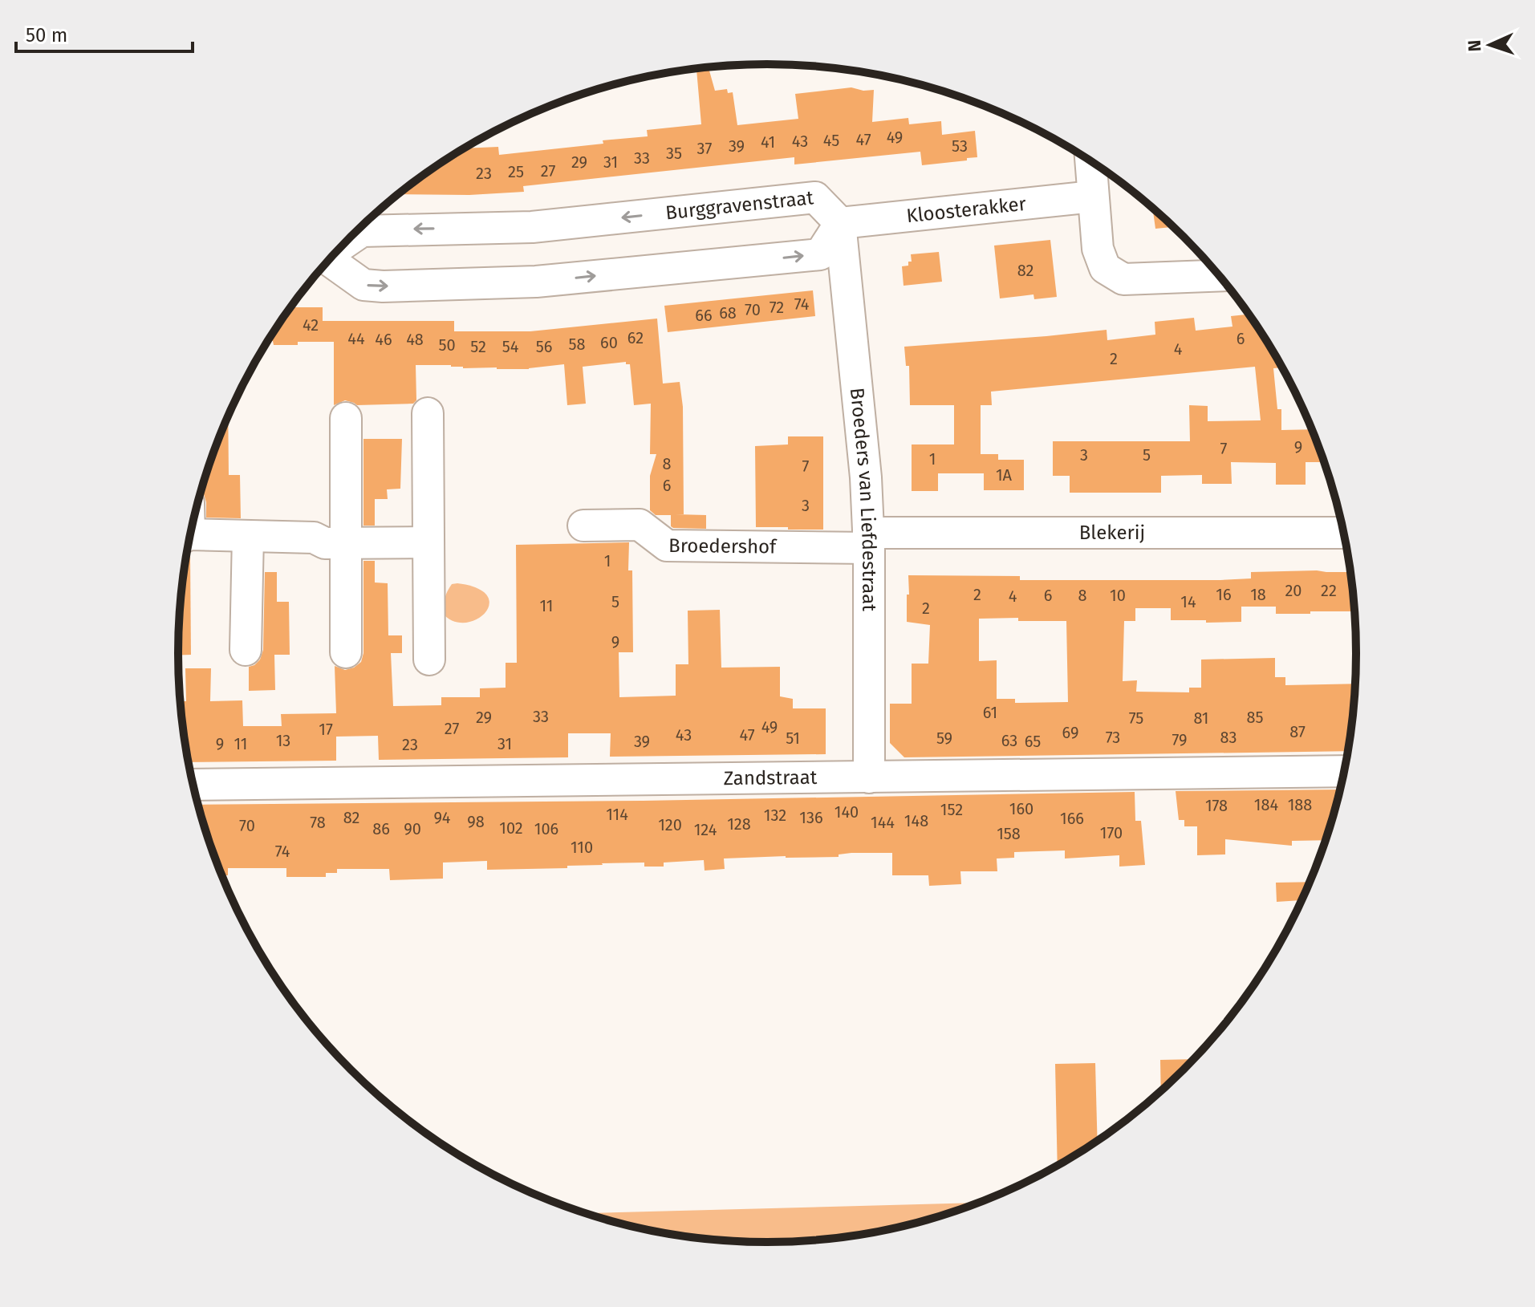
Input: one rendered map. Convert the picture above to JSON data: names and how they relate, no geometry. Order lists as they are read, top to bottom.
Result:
{
  "streets": {
    "street": [
      "Burggravenstraat",
      "Kloosterakker",
      "Broeders van Liefdestraat",
      "Blekerij",
      "Broedershof",
      "Zandstraat"
    ]
  },
  "crossings": [
    ["Burggravenstraat", "Kloosterakker"],
    ["Burggravenstraat", "Broeders van Liefdestraat"],
    ["Kloosterakker", "Broeders van Liefdestraat"],
    ["Broeders van Liefdestraat", "Blekerij"],
    ["Broeders van Liefdestraat", "Broedershof"],
    ["Broeders van Liefdestraat", "Zandstraat"],
    ["Blekerij", "Broedershof"]
  ],
  "house_numbers": [
    "49",
    "47",
    "45",
    "43",
    "41",
    "39",
    "53",
    "37",
    "35",
    "33",
    "29",
    "31",
    "27",
    "25",
    "23",
    "82",
    "74",
    "72",
    "70",
    "68",
    "66",
    "42",
    "62",
    "44",
    "6",
    "46",
    "48",
    "60",
    "58",
    "50",
    "52",
    "54",
    "56",
    "4",
    "2",
    "9",
    "7",
    "3",
    "5",
    "1",
    "8",
    "7",
    "1A",
    "6",
    "3",
    "1",
    "20",
    "22",
    "2",
    "16",
    "18",
    "6",
    "8",
    "10",
    "4",
    "5",
    "14",
    "11",
    "2",
    "9",
    "61",
    "33",
    "29",
    "85",
    "75",
    "81",
    "49",
    "27",
    "17",
    "87",
    "69",
    "43",
    "47",
    "73",
    "83",
    "51",
    "59",
    "79",
    "13",
    "63",
    "39",
    "65",
    "9",
    "11",
    "31",
    "23",
    "184",
    "188",
    "178",
    "160",
    "152",
    "140",
    "114",
    "132",
    "82",
    "94",
    "136",
    "166",
    "148",
    "98",
    "78",
    "144",
    "128",
    "120",
    "70",
    "102",
    "86",
    "90",
    "106",
    "124",
    "170",
    "158",
    "110",
    "74"
  ],
  "scale_bar": "50 m",
  "north": "left"
}
